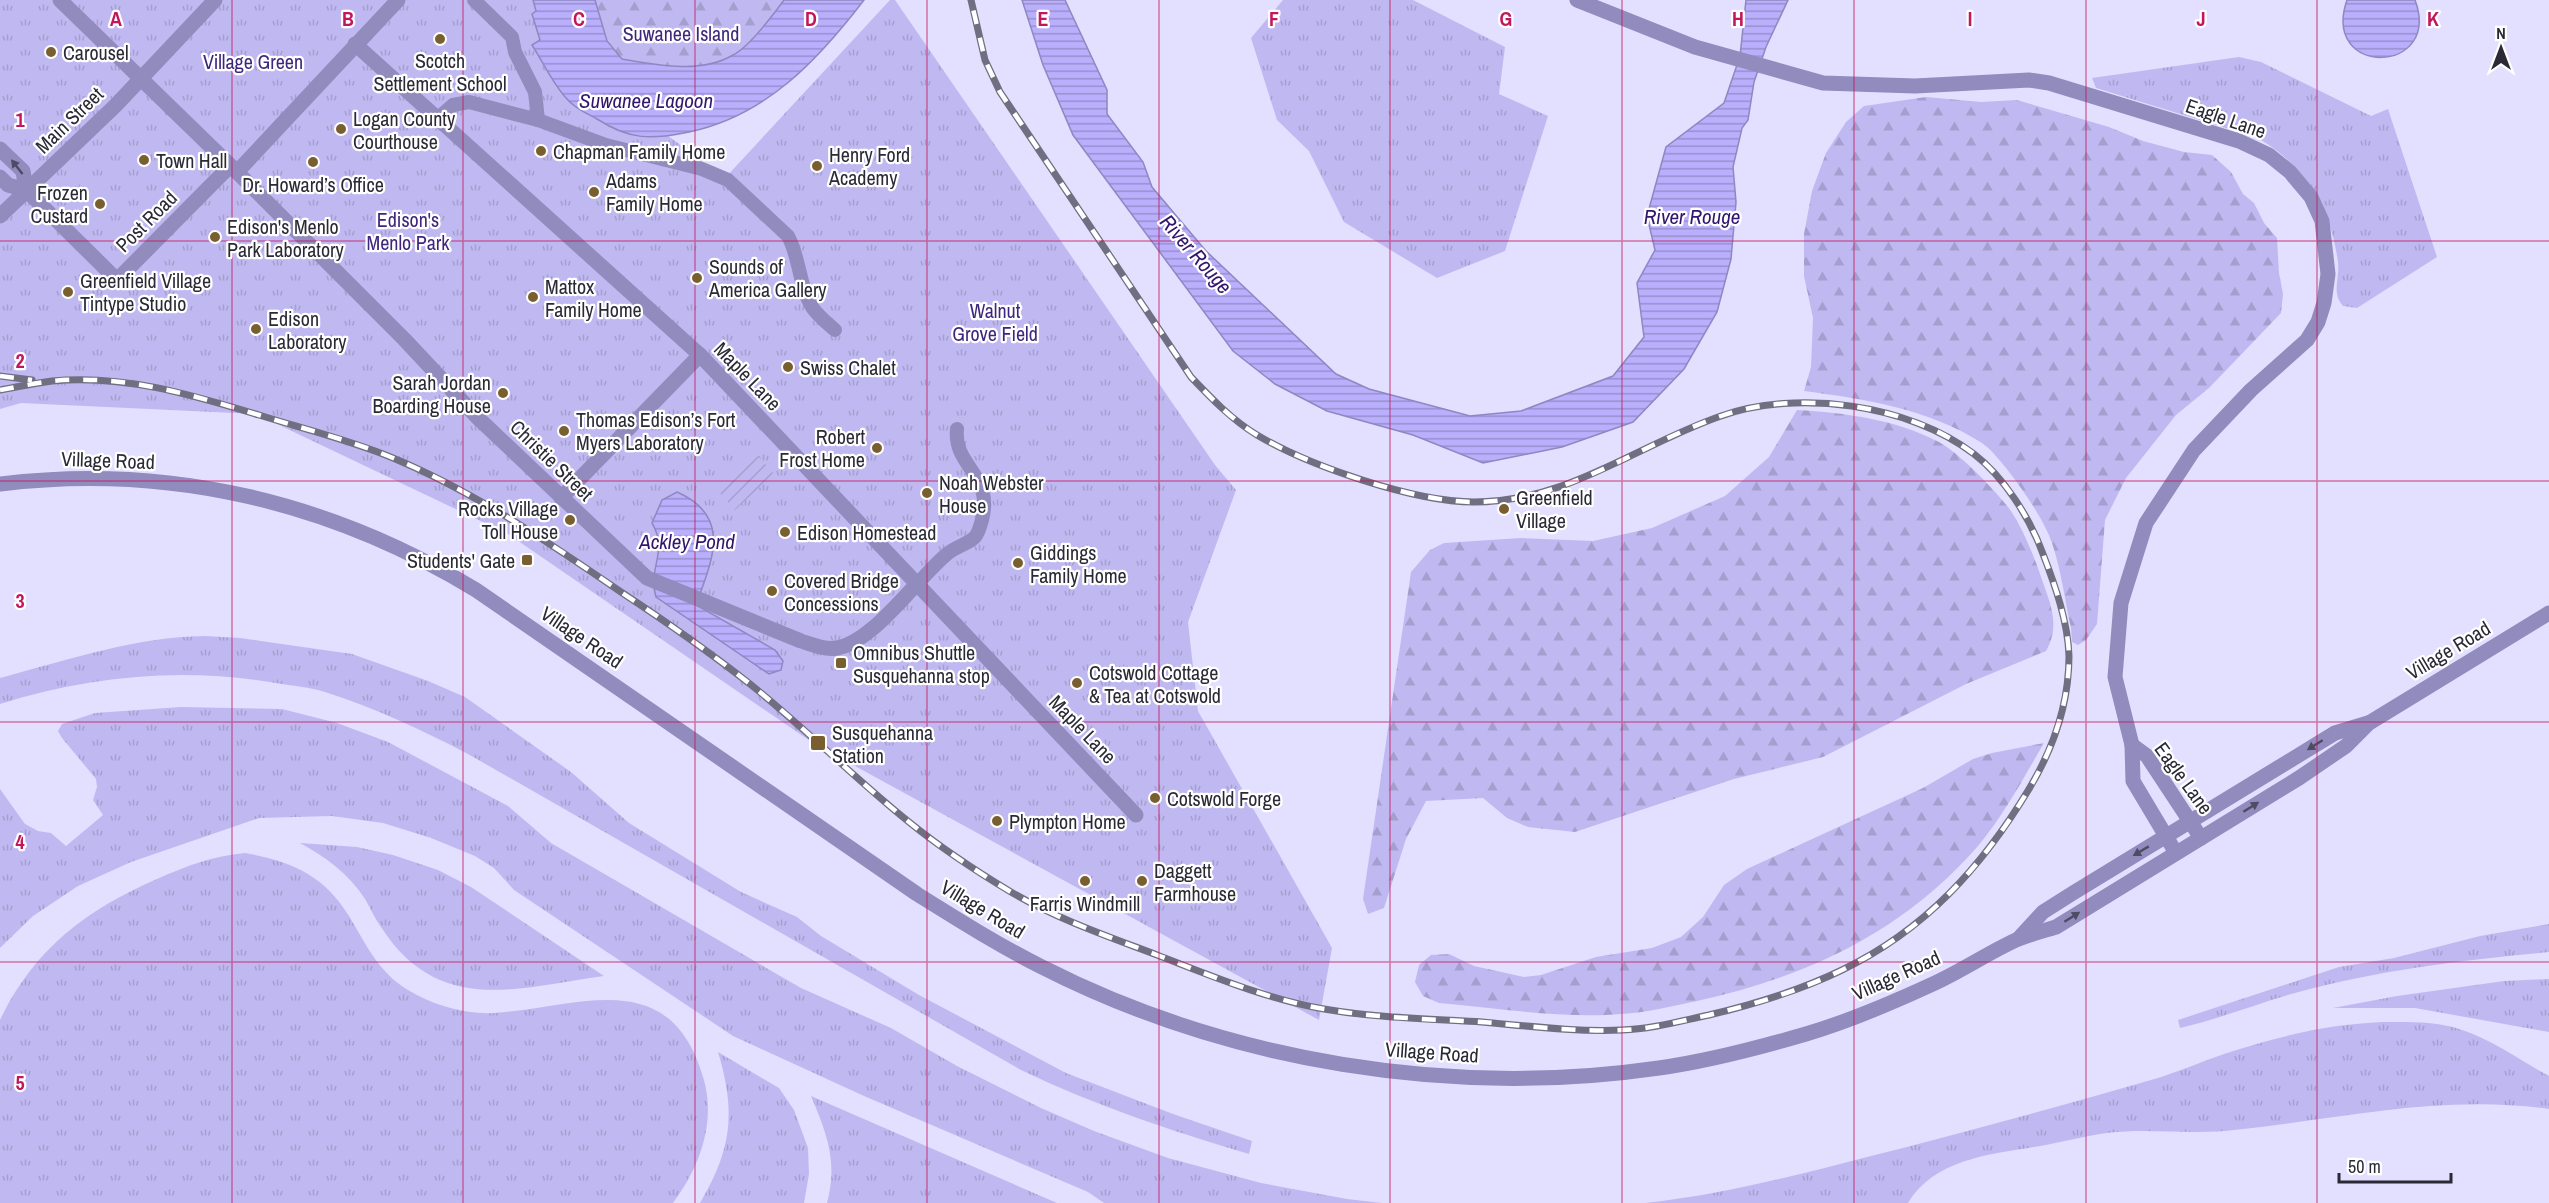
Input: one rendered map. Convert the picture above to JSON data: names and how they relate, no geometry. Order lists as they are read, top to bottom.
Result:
{
  "streets": {
    "street": [
      "Eagle Lane",
      "Main Street",
      "Post Road",
      "Maple Lane",
      "Village Road",
      "Christie Street"
    ]
  },
  "crossings": [
    ["Eagle Lane", "Village Road"],
    ["Main Street", "Post Road"],
    ["Main Street", "Christie Street"],
    ["Post Road", "Maple Lane"],
    ["Post Road", "Christie Street"],
    ["Maple Lane", "Christie Street"]
  ],
  "water": ["Suwanee Lagoon", "River Rouge", "Ackley Pond"],
  "parks": [
    "Suwanee Island",
    "Village Green",
    "Edison's Menlo Park",
    "Walnut Grove Field"
  ],
  "places": {
    "other": [
      "Scotch Settlement School",
      "Carousel",
      "Logan County Courthouse",
      "Chapman Family Home",
      "Town Hall",
      "Dr. Howard’s Office",
      "Henry Ford Academy",
      "Adams Family Home",
      "Frozen Custard",
      "Edison's Menlo Park Laboratory",
      "Sounds of America Gallery",
      "Greenfield Village Tintype Studio",
      "Mattox Family Home",
      "Edison Laboratory",
      "Swiss Chalet",
      "Sarah Jordan Boarding House",
      "Thomas Edison’s Fort Myers Laboratory",
      "Robert Frost Home",
      "Noah Webster House",
      "Greenfield Village",
      "Rocks Village Toll House",
      "Edison Homestead",
      "Giddings Family Home",
      "Covered Bridge Concessions",
      "Cotswold Cottage & Tea at Cotswold",
      "Cotswold Forge",
      "Plympton Home",
      "Farris Windmill",
      "Daggett Farmhouse"
    ],
    "transit": ["Students' Gate", "Omnibus Shuttle Susquehanna stop", "Susquehanna Station"]
  },
  "scale_bar": "50 m",
  "north": "top",
  "grid": {
    "columns": [
      "A",
      "B",
      "C",
      "D",
      "E",
      "F",
      "G",
      "H",
      "I",
      "J",
      "K"
    ],
    "rows": [
      "1",
      "2",
      "3",
      "4",
      "5"
    ]
  }
}
